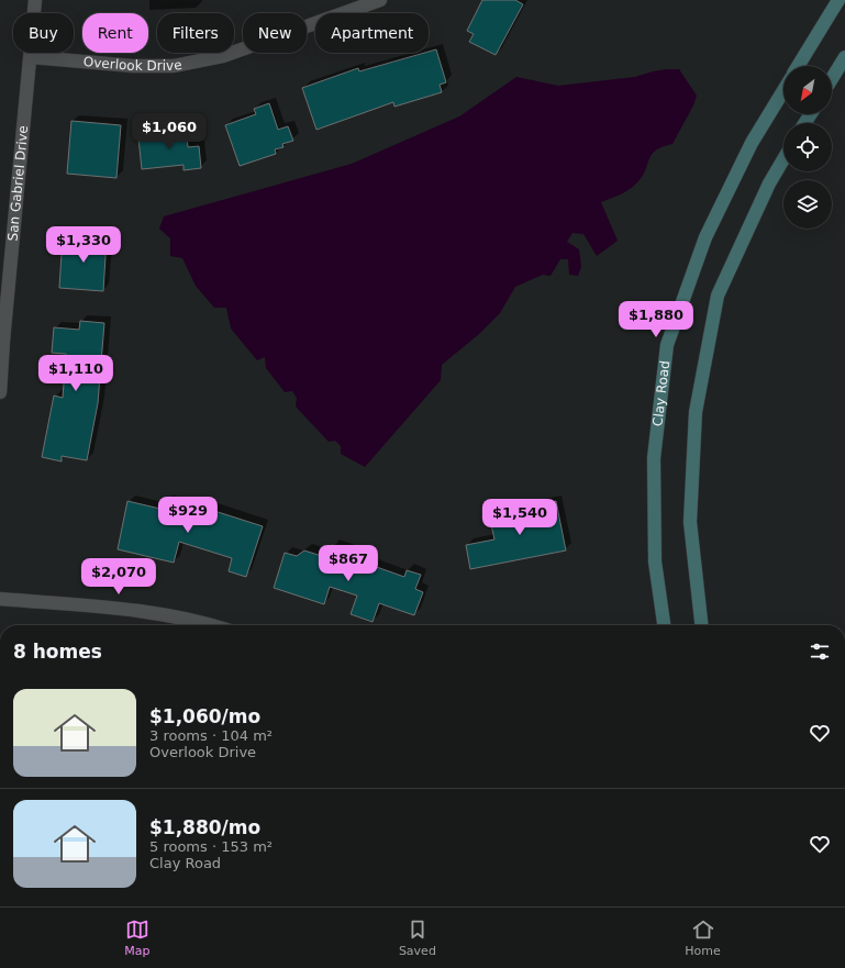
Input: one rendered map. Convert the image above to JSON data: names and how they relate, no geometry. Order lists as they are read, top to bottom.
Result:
{
  "streets": {
    "main road": ["Clay Road"],
    "street": ["Overlook Drive", "San Gabriel Drive"]
  },
  "crossings": [
    ["Overlook Drive", "San Gabriel Drive"]
  ],
  "north": "bottom left",
  "page": {
    "chip": [
      "Buy",
      "Rent",
      "Filters",
      "New",
      "Apartment"
    ],
    "price": [
      "$1,060",
      "$1,330",
      "$1,880",
      "$1,110",
      "$929",
      "$1,540",
      "$867",
      "$2,070"
    ],
    "heading": "8 homes",
    "list": [
      {
        "name": "$1,060/mo",
        "note": "3 rooms · 104 m² · Overlook Drive"
      },
      {
        "name": "$1,880/mo",
        "note": "5 rooms · 153 m² · Clay Road"
      }
    ],
    "tabs": ["Map", "Saved", "Home"]
  }
}
